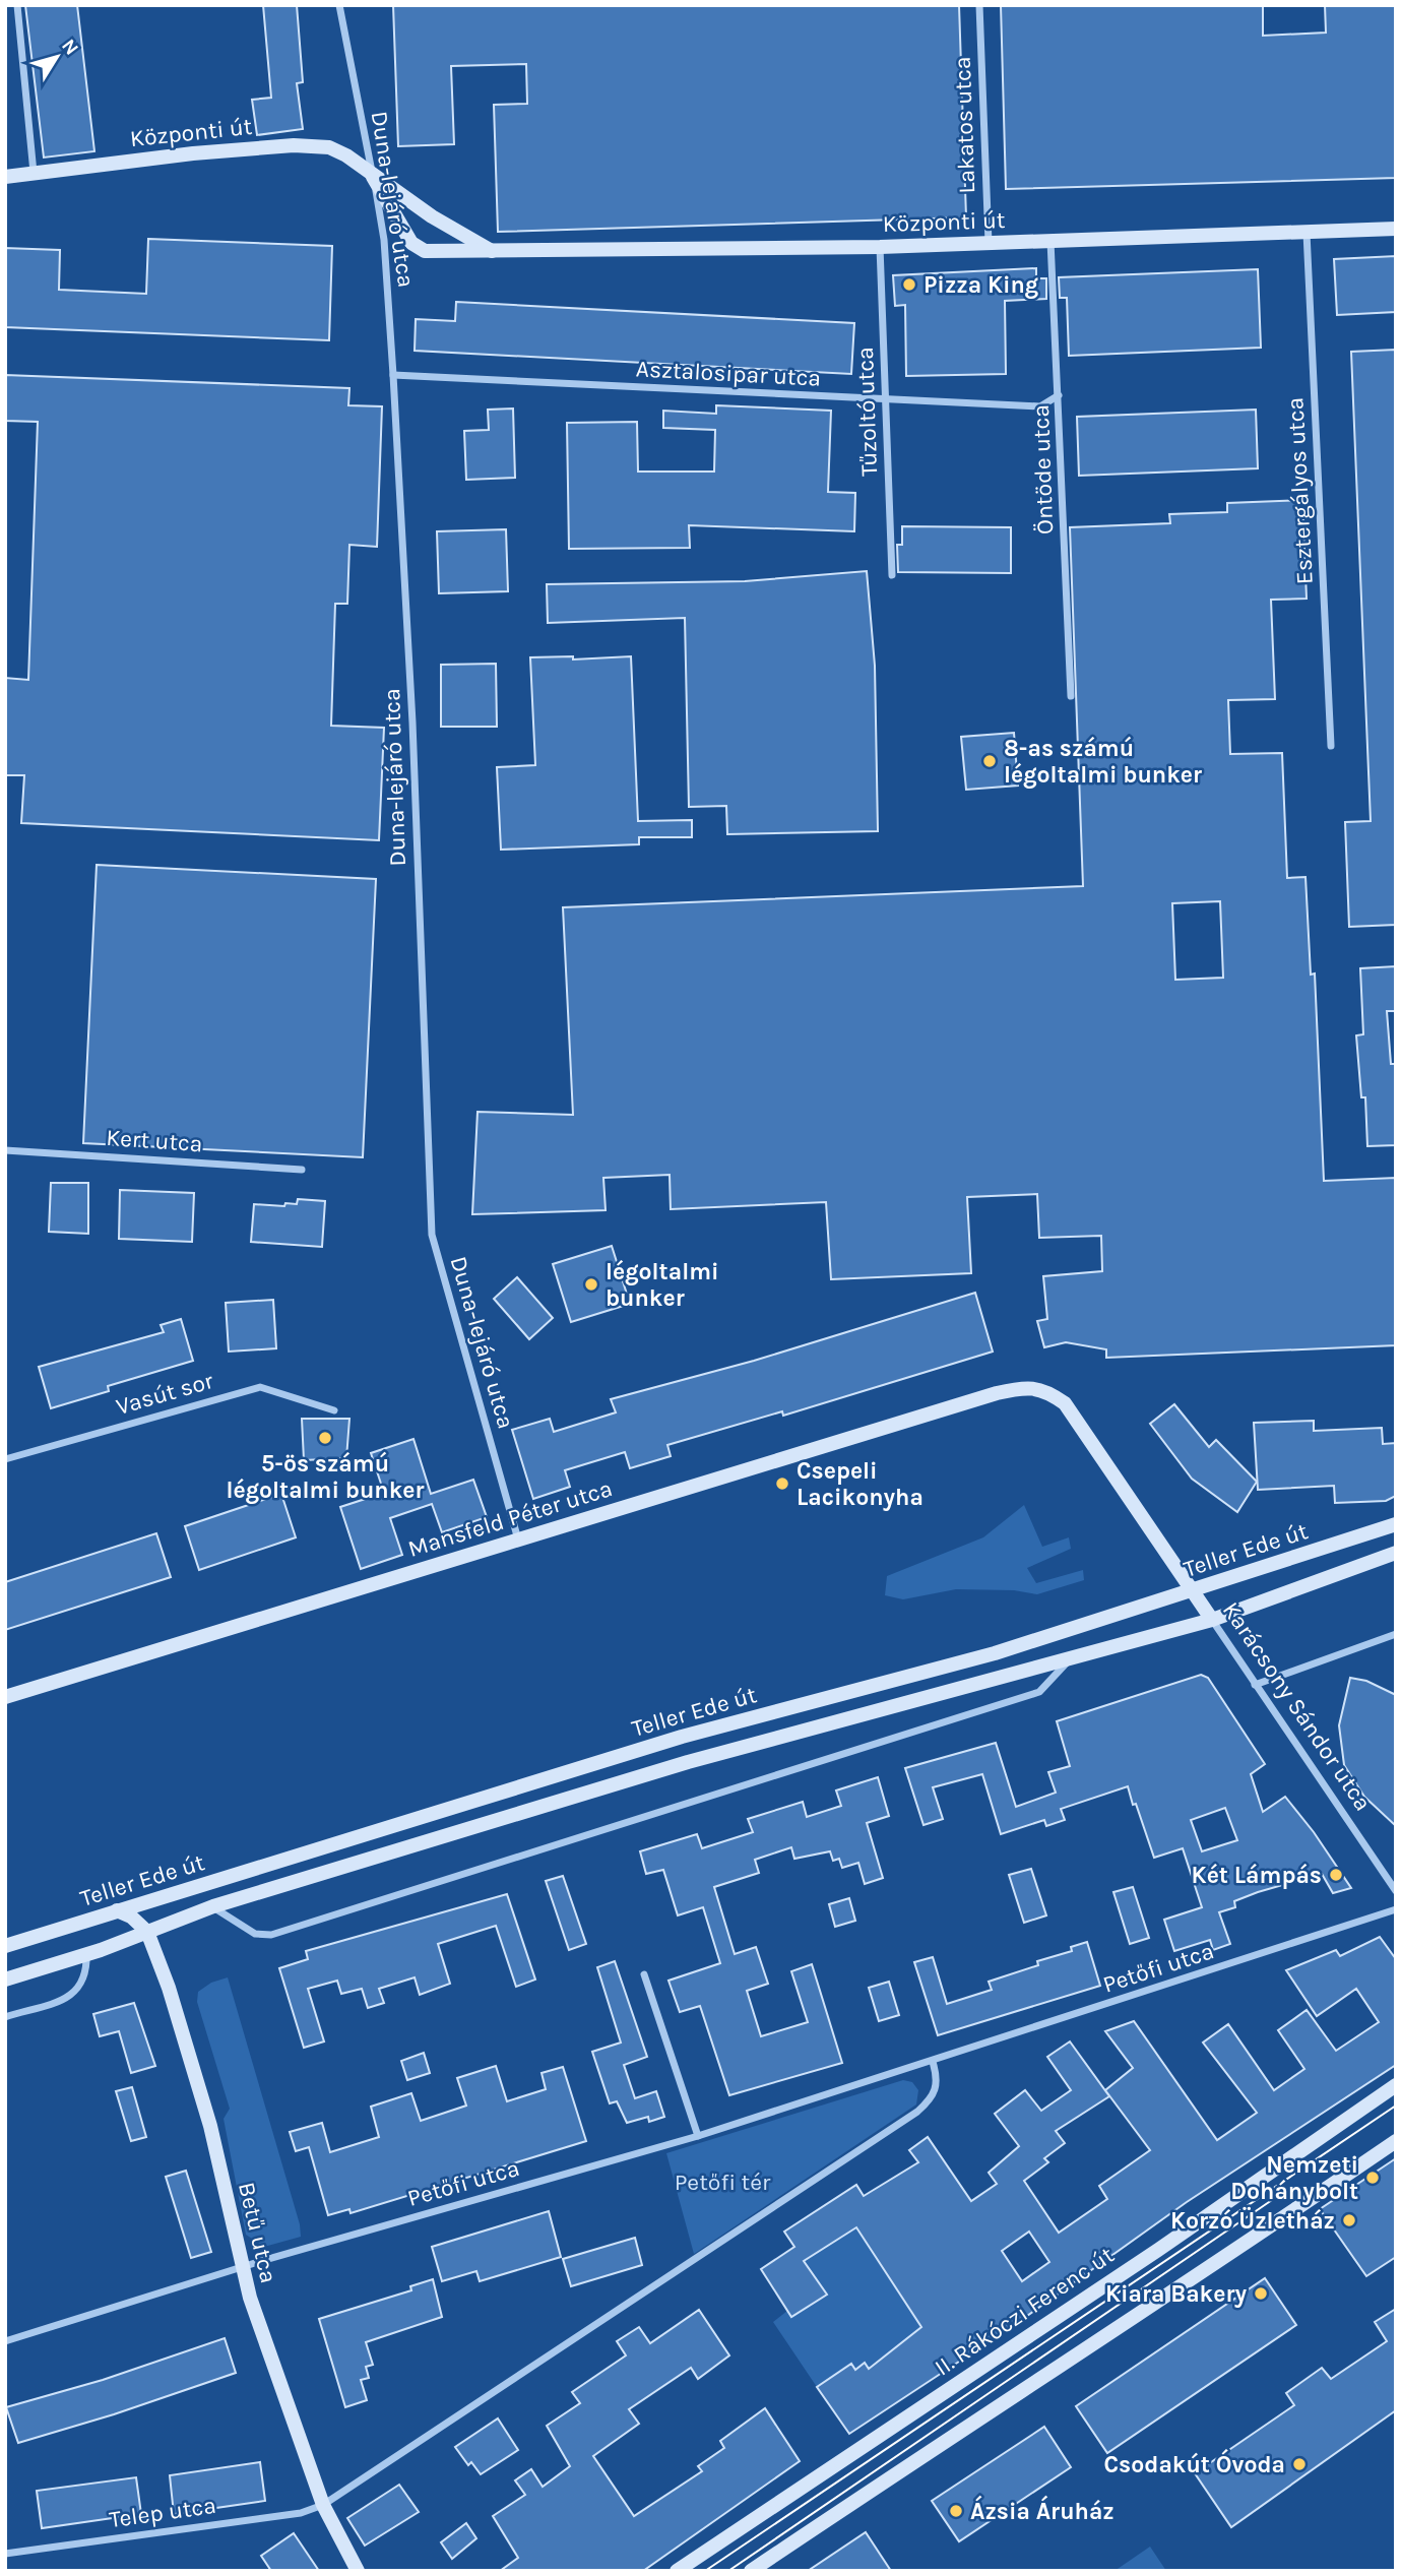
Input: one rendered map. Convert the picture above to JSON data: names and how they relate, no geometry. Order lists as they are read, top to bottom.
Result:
{
  "streets": {
    "street": [
      "Lakatos utca",
      "Központi út",
      "Duna-lejáró utca",
      "Asztalosipar utca",
      "Tűzoltó utca",
      "Öntöde utca",
      "Esztergályos utca",
      "Kert utca",
      "Vasút sor",
      "Mansfeld Péter utca",
      "Teller Ede út",
      "Karácsony Sándor utca",
      "Petőfi utca",
      "Betű utca",
      "II. Rákóczi Ferenc út",
      "Telep utca"
    ]
  },
  "crossings": [
    ["Lakatos utca", "Központi út"],
    ["Központi út", "Duna-lejáró utca"],
    ["Központi út", "Tűzoltó utca"],
    ["Központi út", "Öntöde utca"],
    ["Központi út", "Esztergályos utca"],
    ["Duna-lejáró utca", "Asztalosipar utca"],
    ["Duna-lejáró utca", "Mansfeld Péter utca"],
    ["Asztalosipar utca", "Tűzoltó utca"],
    ["Asztalosipar utca", "Öntöde utca"],
    ["Mansfeld Péter utca", "Karácsony Sándor utca"],
    ["Teller Ede út", "Karácsony Sándor utca"],
    ["Teller Ede út", "Betű utca"],
    ["Petőfi utca", "Betű utca"],
    ["Betű utca", "Telep utca"]
  ],
  "parks": ["Petőfi tér"],
  "places": [
    "Pizza King",
    "8-as számú légoltalmi bunker",
    "légoltalmi bunker",
    "5-ös számú légoltalmi bunker",
    "Csepeli Lacikonyha",
    "Két Lámpás",
    "Nemzeti Dohánybolt",
    "Korzó Üzletház",
    "Kiara Bakery",
    "Csodakút Óvoda",
    "Ázsia Áruház"
  ],
  "north": "top right"
}
